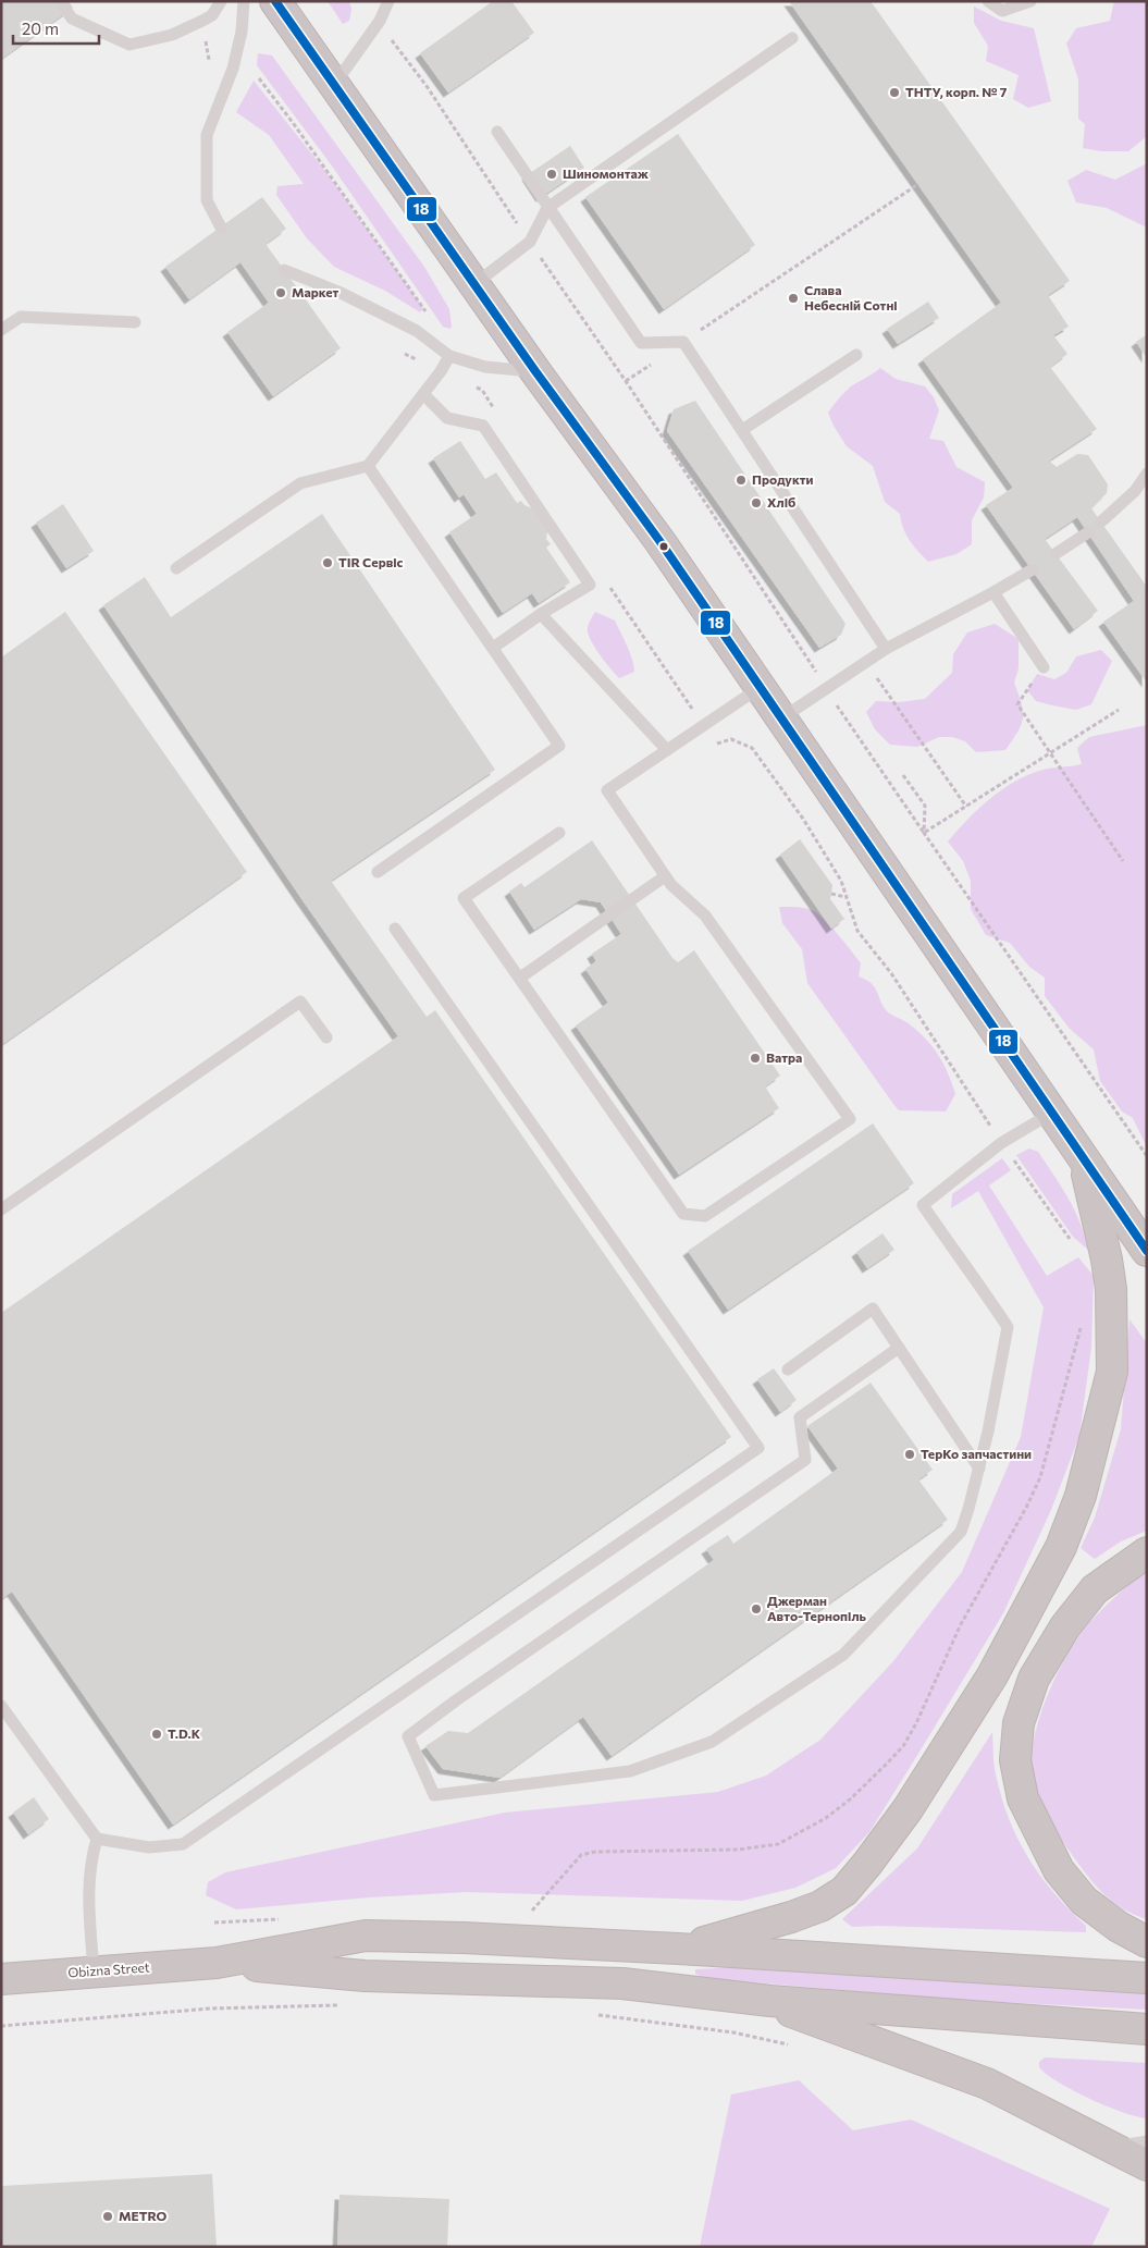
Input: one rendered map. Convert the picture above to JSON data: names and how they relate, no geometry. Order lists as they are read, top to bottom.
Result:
{
  "streets": {
    "highway": ["Obizna Street"]
  },
  "places": [
    "ТНТУ, корп. № 7",
    "Шиномонтаж",
    "Маркет",
    "Слава Небесній Сотні",
    "Продукти",
    "Хліб",
    "TIR Сервіс",
    "Ватра",
    "ТерКо запчастини",
    "Джерман Авто-Тернопіль",
    "T.D.K",
    "METRO"
  ],
  "lines": ["transit line 18"],
  "scale_bar": "20 m"
}
